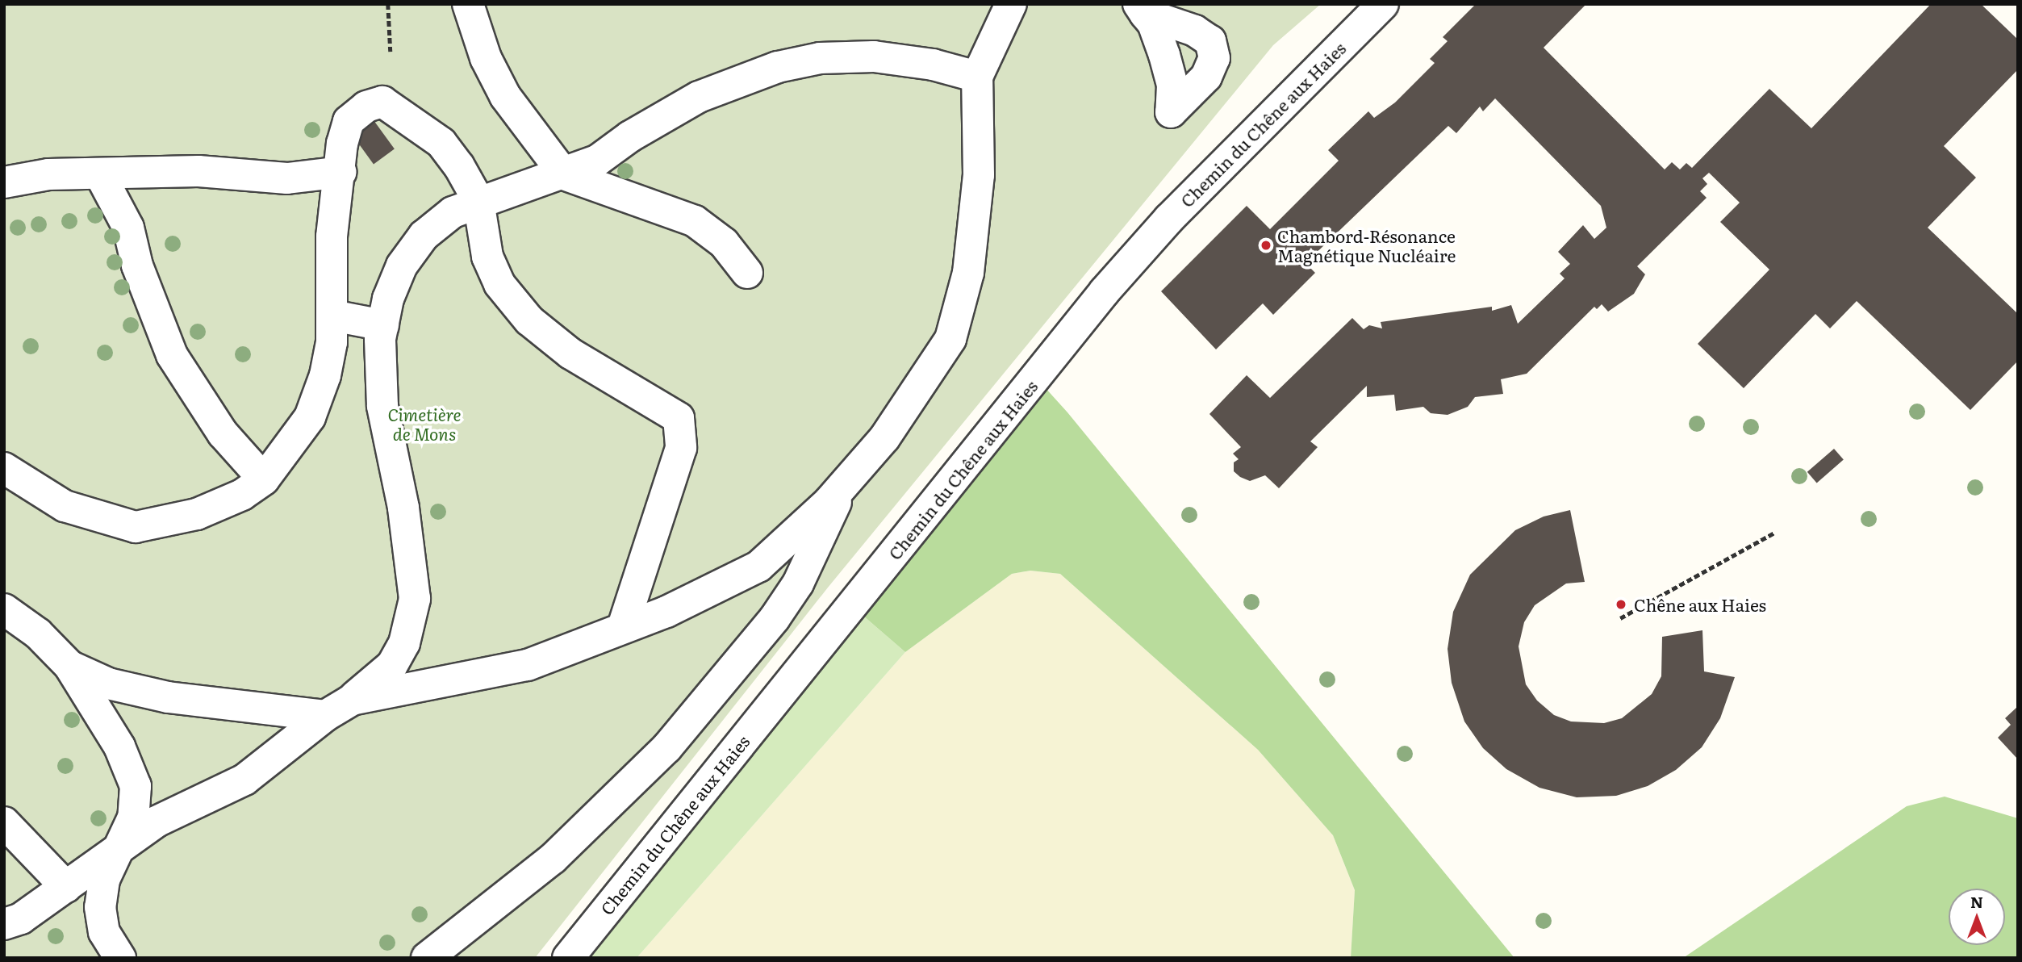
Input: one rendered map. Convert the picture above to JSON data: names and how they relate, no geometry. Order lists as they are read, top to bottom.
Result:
{
  "streets": {
    "street": ["Chemin du Chêne aux Haies"]
  },
  "parks": ["Cimetière de Mons"],
  "places": ["Chambord-Résonance Magnétique Nucléaire", "Chêne aux Haies"],
  "north": "top"
}
